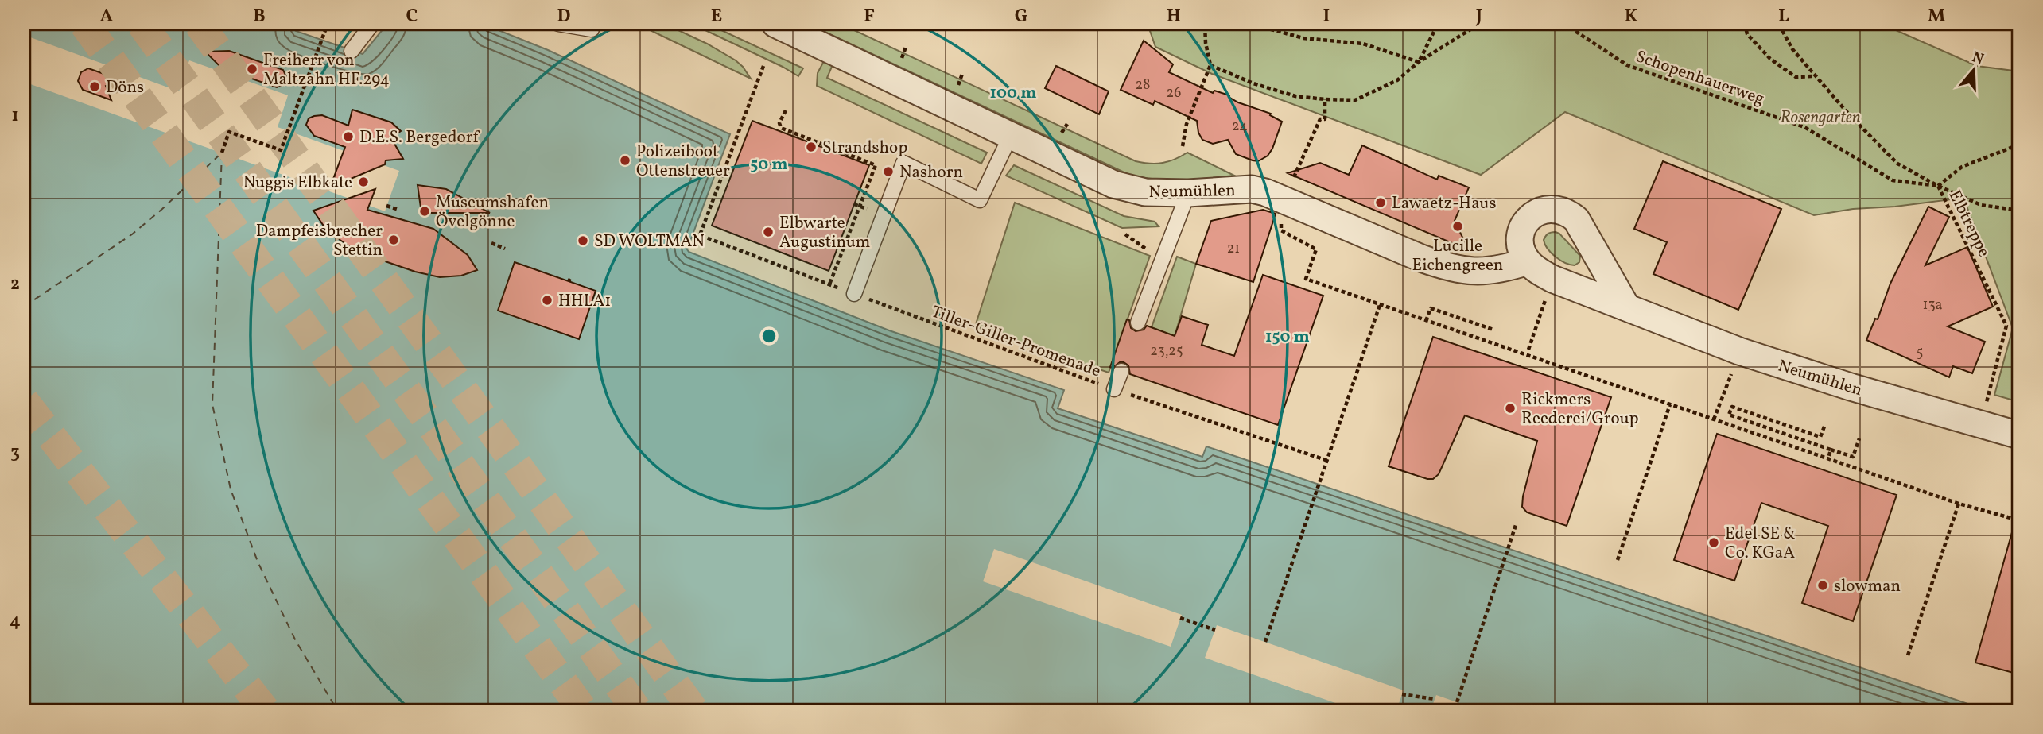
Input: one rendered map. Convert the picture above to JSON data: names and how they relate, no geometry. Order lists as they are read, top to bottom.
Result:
{
  "streets": {
    "street": ["Neumühlen"],
    "path": ["Schopenhauerweg", "Elbtreppe", "Tiller-Giller-Promenade"]
  },
  "crossings": [
    ["Schopenhauerweg", "Elbtreppe"]
  ],
  "parks": ["Rosengarten"],
  "places": [
    "Freiherr von Maltzahn HF.294",
    "Döns",
    "D.E.S. Bergedorf",
    "Strandshop",
    "Polizeiboot Ottenstreuer",
    "Nashorn",
    "Nuggis Elbkate",
    "Lawaetz-Haus",
    "Museumshafen Övelgönne",
    "Lucille Eichengreen",
    "Elbwarte Augustinum",
    "Dampfeisbrecher Stettin",
    "SD WOLTMAN",
    "HHLA1",
    "Rickmers Reederei/Group",
    "Edel SE & Co. KGaA",
    "slowman"
  ],
  "house_numbers": [
    "28",
    "26",
    "24",
    "21",
    "13a",
    "23,25",
    "5"
  ],
  "north": "top",
  "grid": {
    "columns": [
      "A",
      "B",
      "C",
      "D",
      "E",
      "F",
      "G",
      "H",
      "I",
      "J",
      "K",
      "L",
      "M"
    ],
    "rows": [
      "1",
      "2",
      "3",
      "4"
    ]
  },
  "rings": ["100 m", "50 m", "150 m"]
}
